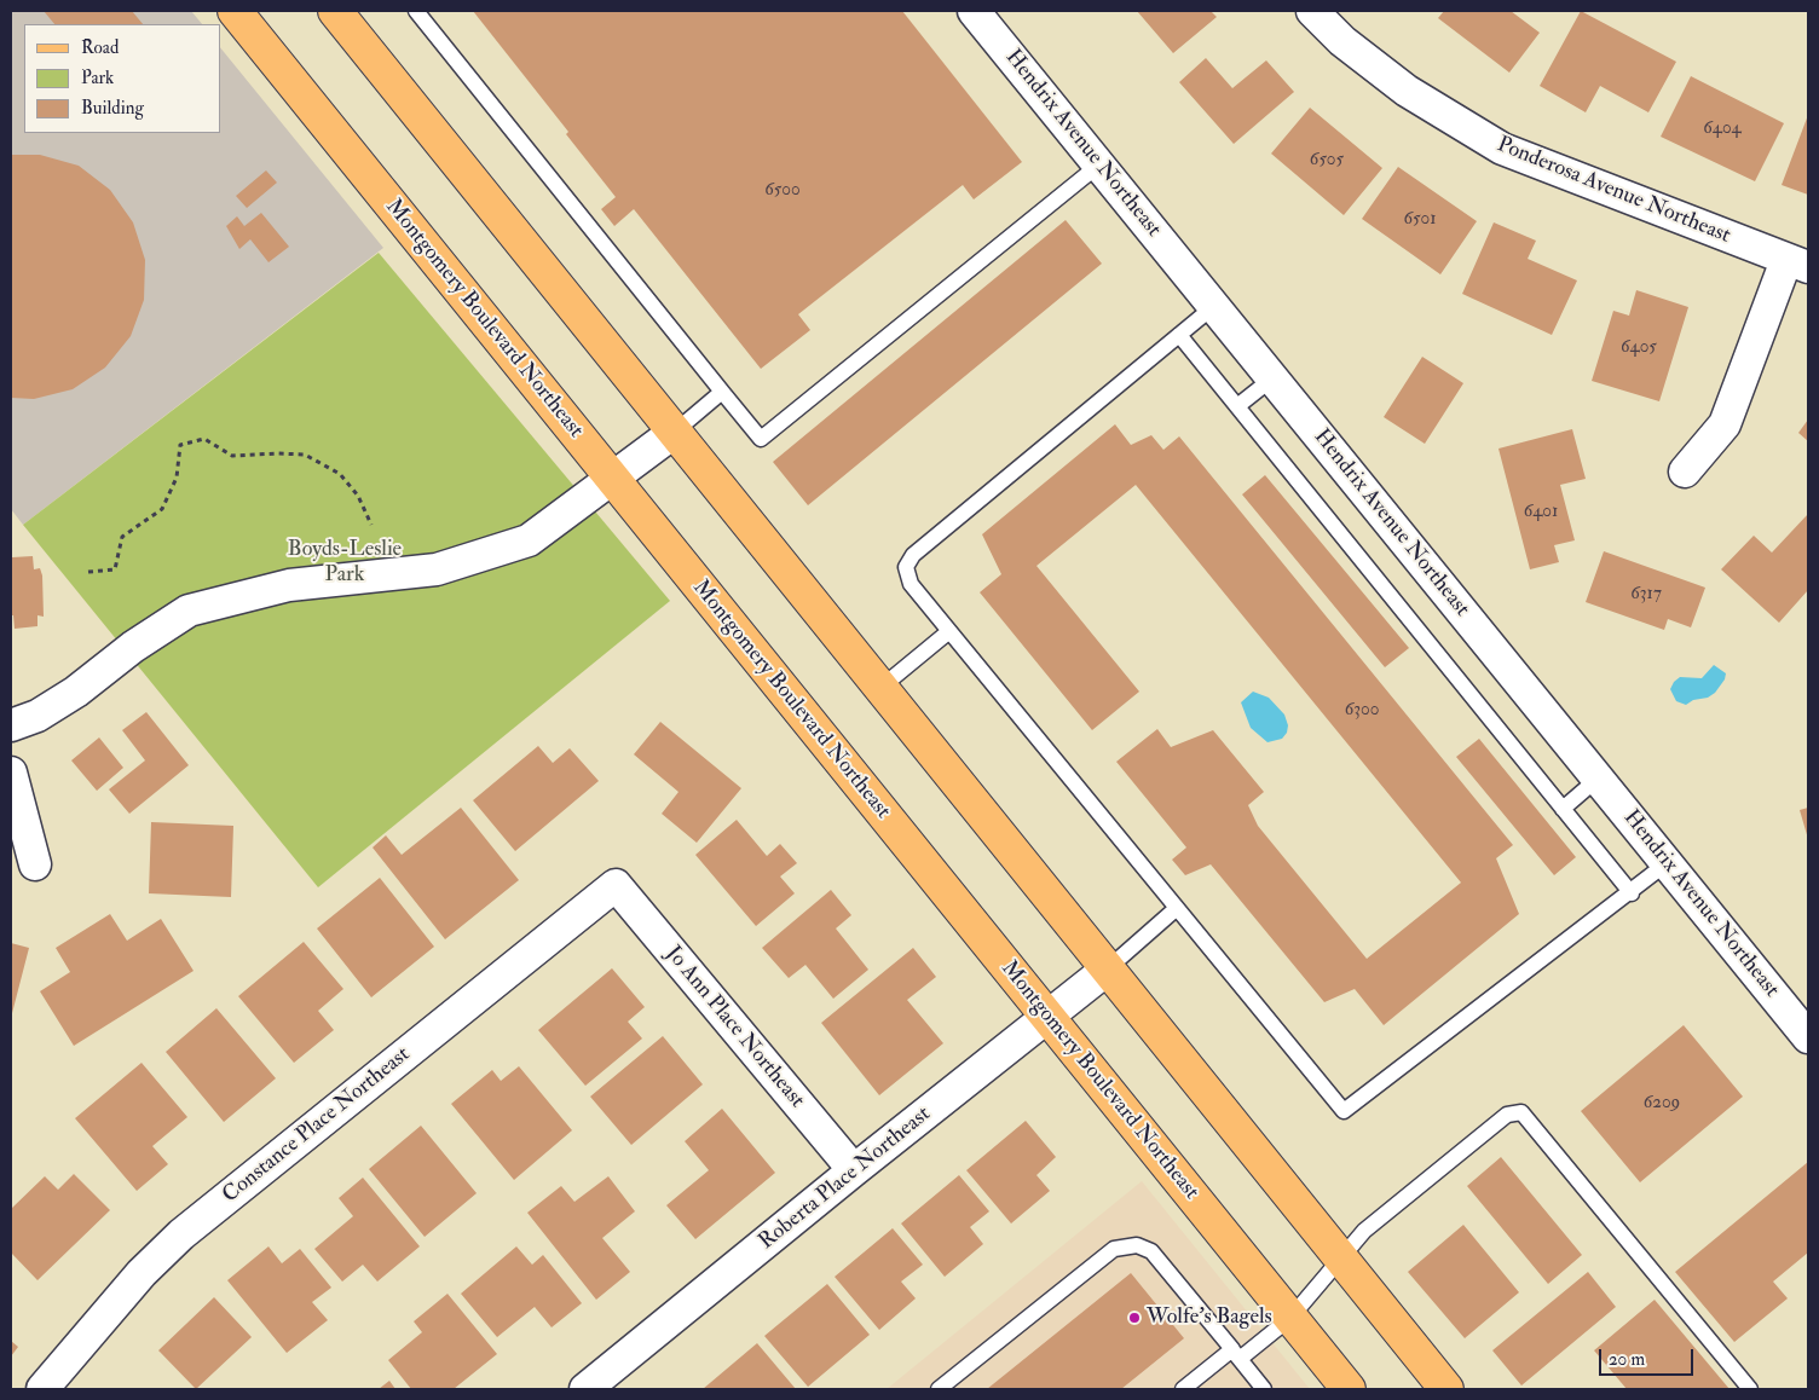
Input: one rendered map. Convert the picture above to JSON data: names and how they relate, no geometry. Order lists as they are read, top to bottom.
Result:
{
  "streets": {
    "main road": ["Montgomery Boulevard Northeast"],
    "street": [
      "Hendrix Avenue Northeast",
      "Ponderosa Avenue Northeast",
      "Jo Ann Place Northeast",
      "Constance Place Northeast",
      "Roberta Place Northeast"
    ]
  },
  "crossings": [
    ["Montgomery Boulevard Northeast", "Roberta Place Northeast"],
    ["Jo Ann Place Northeast", "Constance Place Northeast"],
    ["Jo Ann Place Northeast", "Roberta Place Northeast"]
  ],
  "parks": ["Boyds-Leslie Park"],
  "places": ["Wolfe's Bagels"],
  "house_numbers": [
    "6404",
    "6505",
    "6500",
    "6501",
    "6405",
    "6401",
    "6317",
    "6300",
    "6209"
  ],
  "legend": ["Road", "Park", "Building"],
  "scale_bar": "20 m"
}
